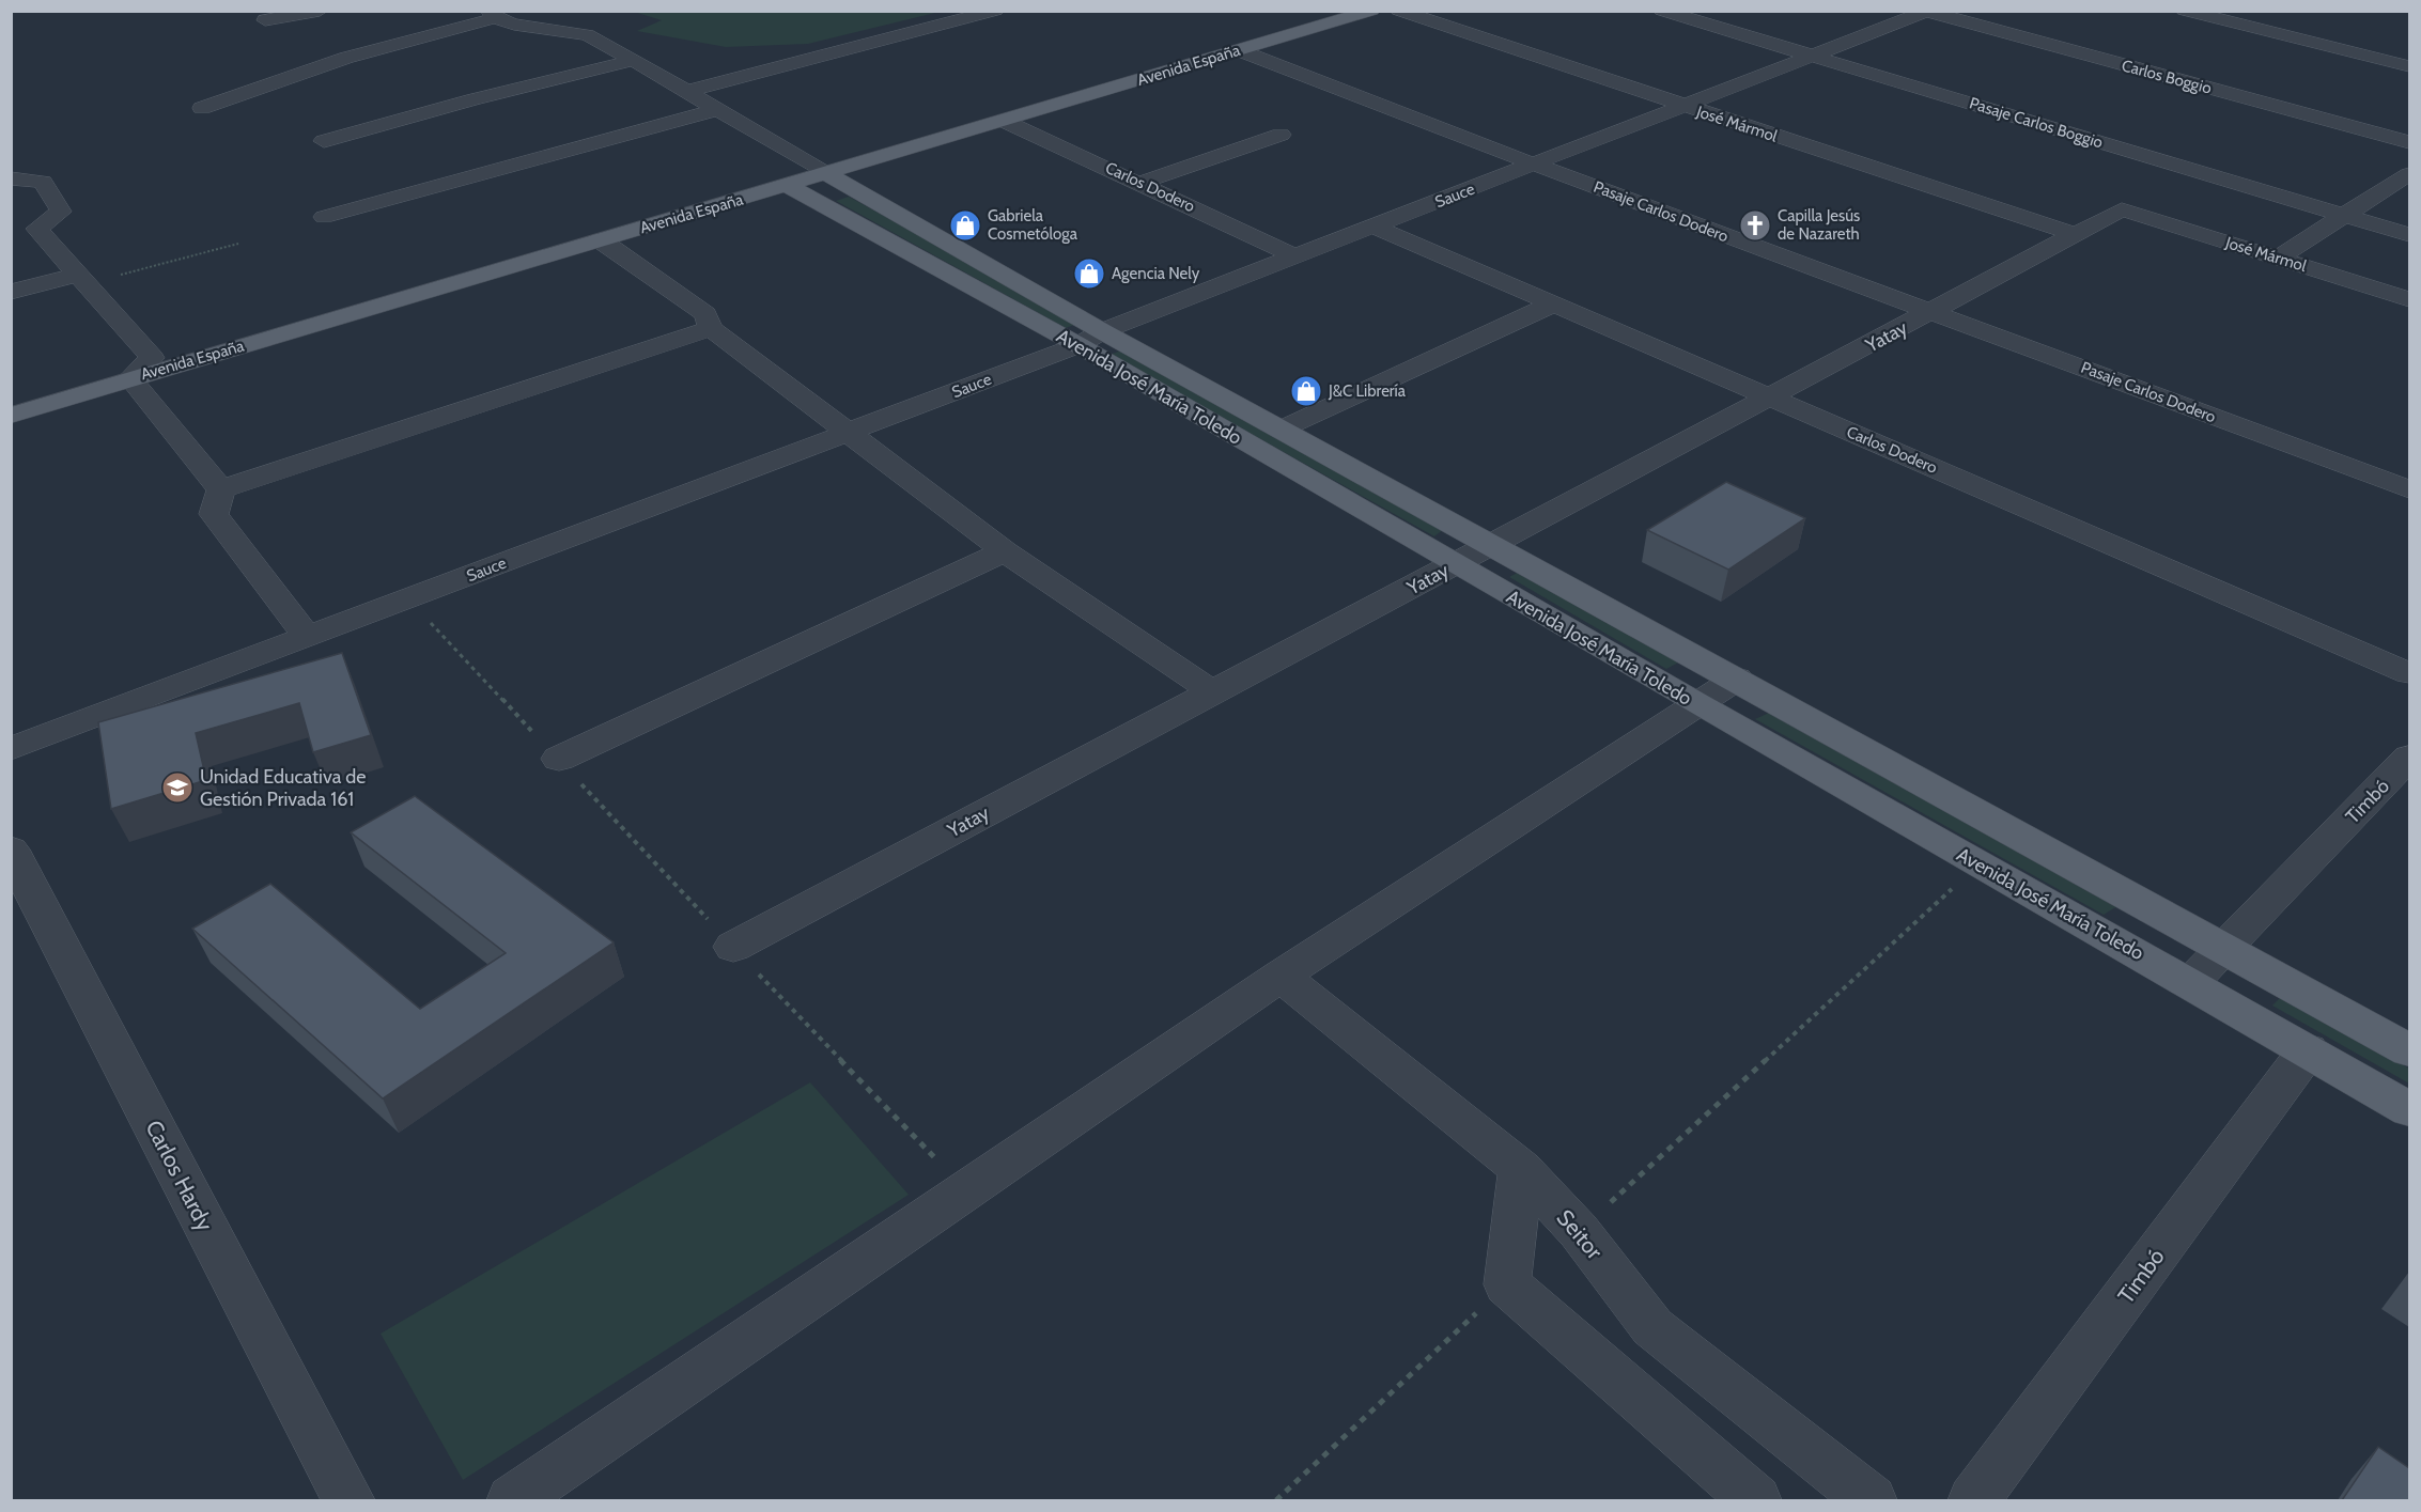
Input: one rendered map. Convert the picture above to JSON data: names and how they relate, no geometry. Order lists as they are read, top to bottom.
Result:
{
  "streets": {
    "main road": ["Avenida España", "Avenida José María Toledo"],
    "street": [
      "Carlos Boggio",
      "Pasaje Carlos Boggio",
      "José Mármol",
      "Carlos Dodero",
      "Sauce",
      "Pasaje Carlos Dodero",
      "Yatay",
      "Timbó",
      "Carlos Hardy",
      "Seitor"
    ]
  },
  "crossings": [
    ["Avenida España", "Carlos Dodero"],
    ["Avenida España", "Pasaje Carlos Dodero"],
    ["Avenida España", "Avenida José María Toledo"],
    ["Carlos Boggio", "Sauce"],
    ["Pasaje Carlos Boggio", "Sauce"],
    ["José Mármol", "Sauce"],
    ["José Mármol", "Yatay"],
    ["Carlos Dodero", "Sauce"],
    ["Carlos Dodero", "Yatay"],
    ["Sauce", "Pasaje Carlos Dodero"],
    ["Sauce", "Avenida José María Toledo"],
    ["Pasaje Carlos Dodero", "Yatay"],
    ["Yatay", "Avenida José María Toledo"],
    ["Avenida José María Toledo", "Timbó"]
  ],
  "places": {
    "shop": ["Gabriela Cosmetóloga", "Agencia Nely", "J&C Librería"],
    "church": ["Capilla Jesús de Nazareth"],
    "school or university": ["Unidad Educativa de Gestión Privada 161"]
  }
}
